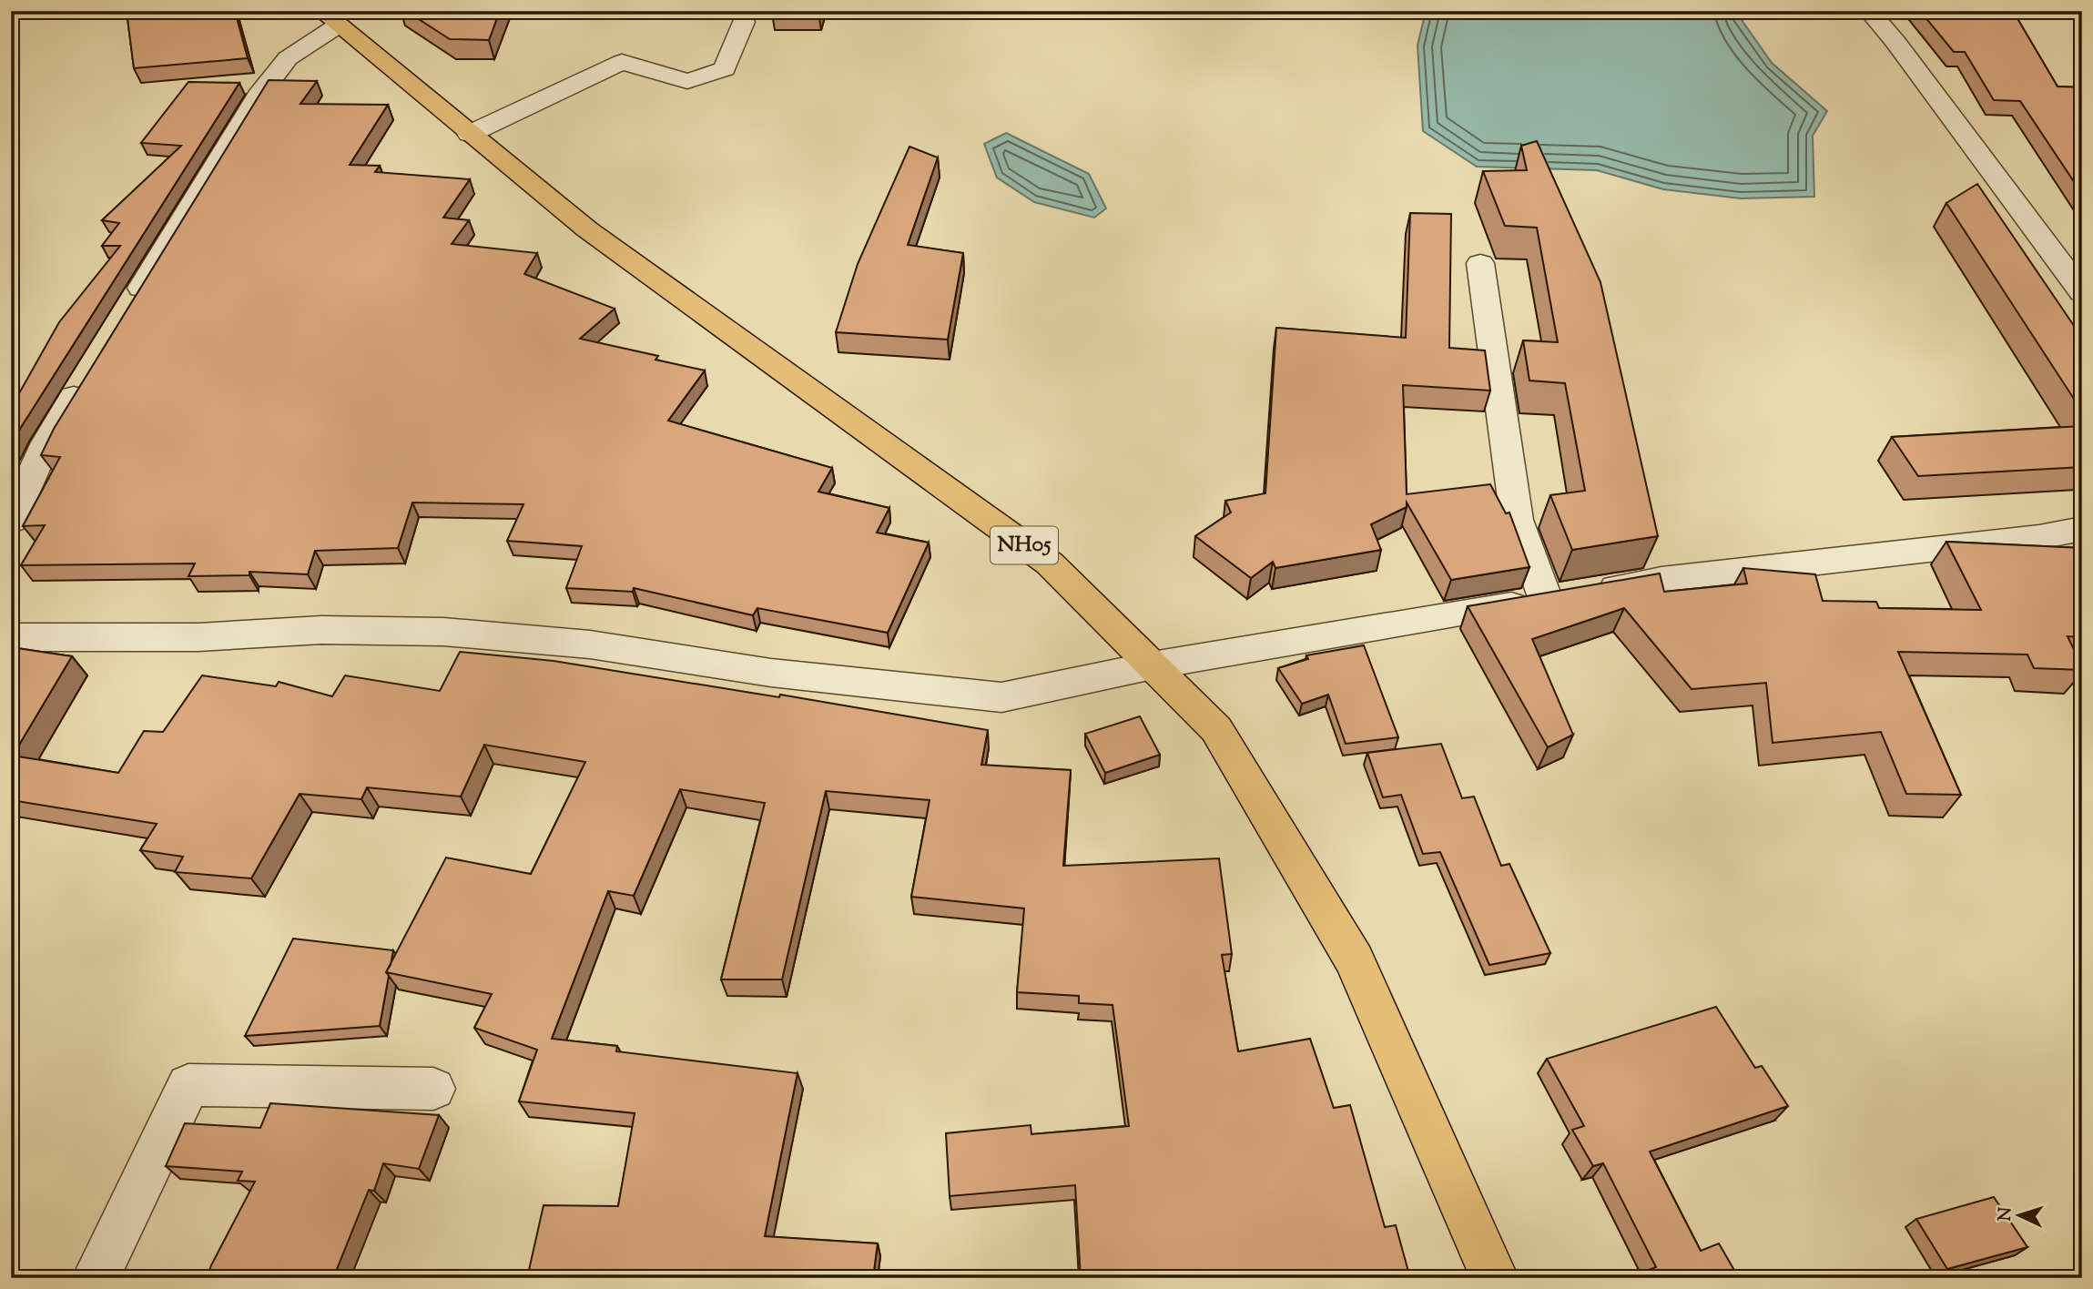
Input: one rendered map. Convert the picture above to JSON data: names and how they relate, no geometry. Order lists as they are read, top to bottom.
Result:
{
  "streets": {
    "main road": ["NH05"]
  },
  "north": "left"
}
